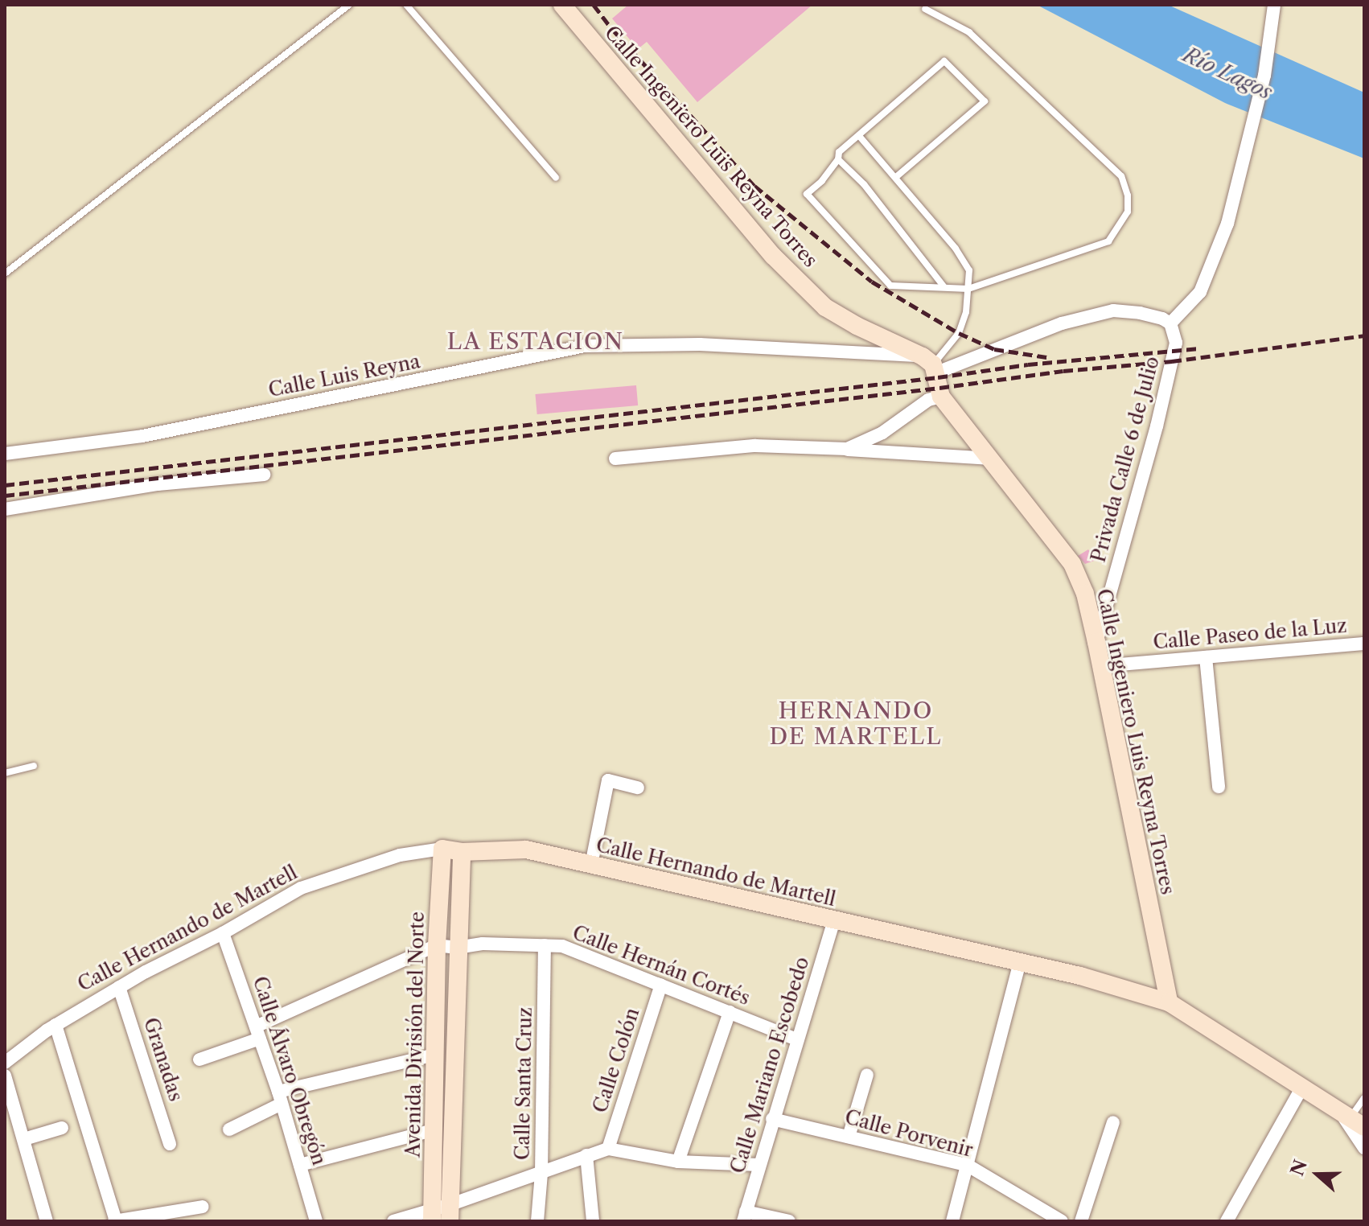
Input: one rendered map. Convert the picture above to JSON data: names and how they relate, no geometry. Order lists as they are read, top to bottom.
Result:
{
  "streets": {
    "street": [
      "Calle Ingeniero Luis Reyna Torres",
      "Calle Luis Reyna",
      "Privada Calle 6 de Julio",
      "Calle Paseo de la Luz",
      "Calle Hernando de Martell",
      "Calle Hernán Cortés",
      "Avenida División del Norte",
      "Granadas",
      "Calle Colón",
      "Calle Mariano Escobedo",
      "Calle Álvaro Obregón",
      "Calle Santa Cruz",
      "Calle Porvenir"
    ]
  },
  "crossings": [
    ["Calle Ingeniero Luis Reyna Torres", "Calle Luis Reyna"],
    ["Calle Ingeniero Luis Reyna Torres", "Privada Calle 6 de Julio"],
    ["Calle Ingeniero Luis Reyna Torres", "Calle Paseo de la Luz"],
    ["Calle Ingeniero Luis Reyna Torres", "Calle Hernando de Martell"],
    ["Calle Luis Reyna", "Privada Calle 6 de Julio"],
    ["Calle Hernando de Martell", "Avenida División del Norte"],
    ["Calle Hernando de Martell", "Granadas"],
    ["Calle Hernando de Martell", "Calle Mariano Escobedo"],
    ["Calle Hernando de Martell", "Calle Álvaro Obregón"],
    ["Calle Hernán Cortés", "Avenida División del Norte"],
    ["Calle Hernán Cortés", "Calle Colón"],
    ["Calle Hernán Cortés", "Calle Mariano Escobedo"],
    ["Calle Hernán Cortés", "Calle Santa Cruz"],
    ["Calle Mariano Escobedo", "Calle Porvenir"]
  ],
  "districts": ["LA ESTACION", "HERNANDO DE MARTELL"],
  "water": ["Río Lagos"],
  "north": "left"
}
